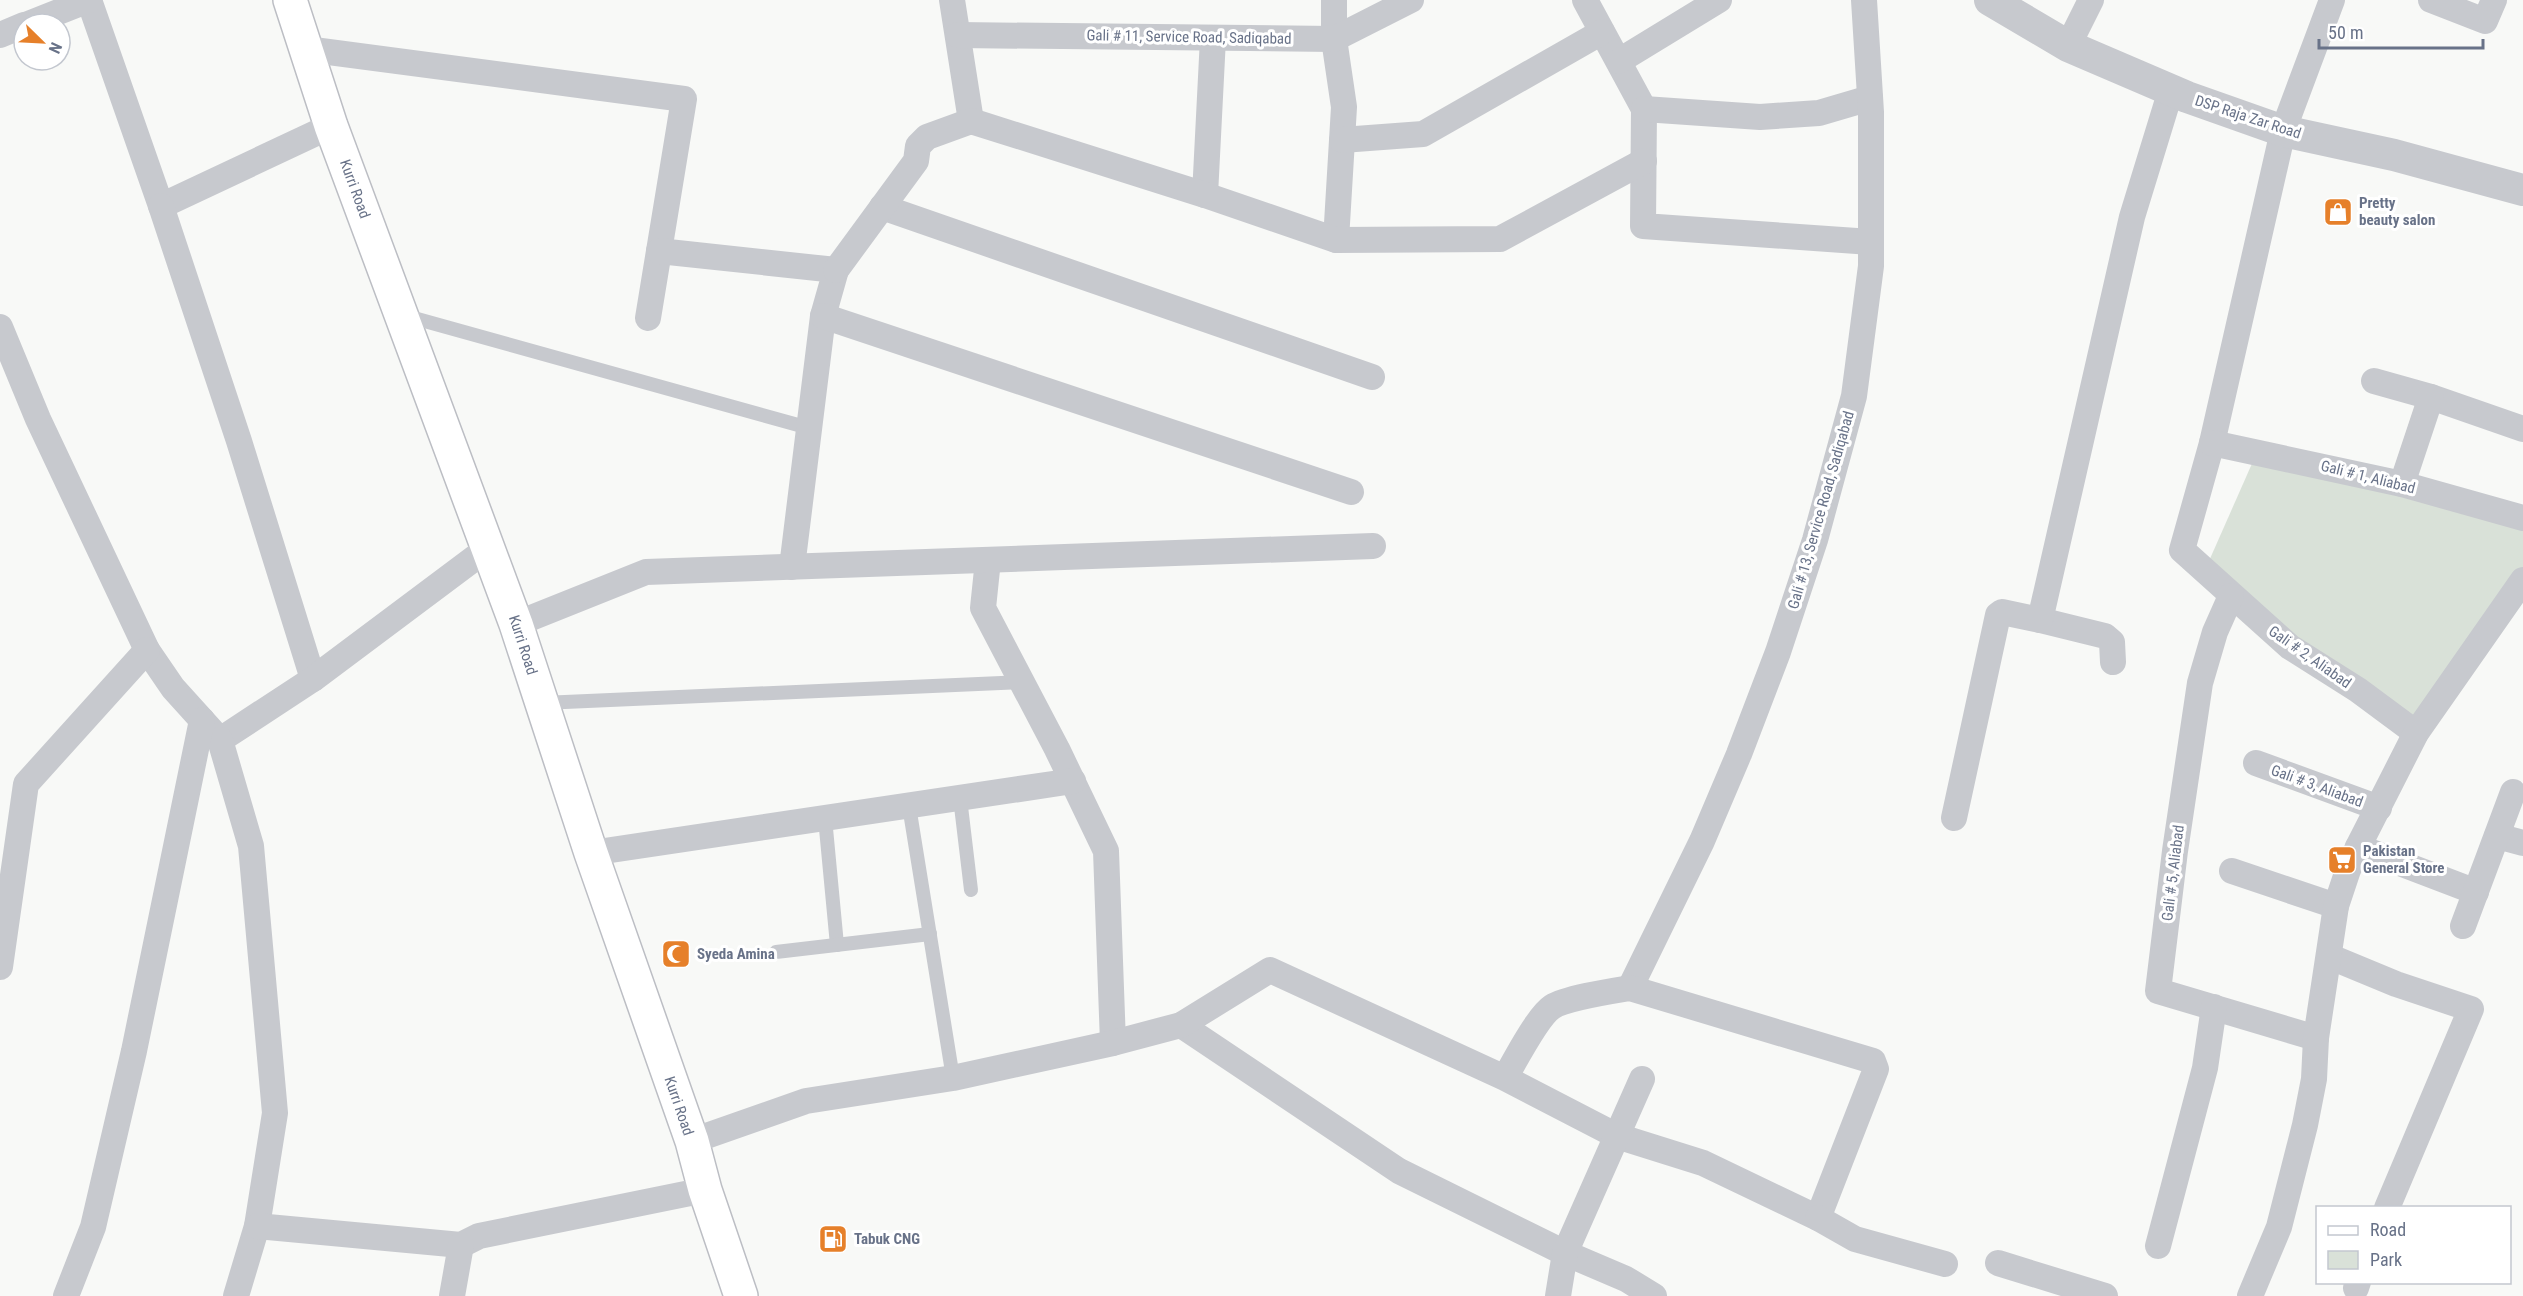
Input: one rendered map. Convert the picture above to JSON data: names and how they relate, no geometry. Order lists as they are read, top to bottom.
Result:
{
  "streets": {
    "main road": ["Kurri Road"],
    "street": [
      "Gali # 11, Service Road, Sadiqabad",
      "DSP Raja Zar Road",
      "Gali # 1, Aliabad",
      "Gali # 13, Service Road, Sadiqabad",
      "Gali # 2, Aliabad",
      "Gali # 3, Aliabad",
      "Gali # 5, Aliabad"
    ]
  },
  "crossings": [
    ["Gali # 1, Aliabad", "Gali # 2, Aliabad"],
    ["Gali # 2, Aliabad", "Gali # 5, Aliabad"]
  ],
  "places": {
    "shop": ["Pretty beauty salon"],
    "supermarket": ["Pakistan General Store"],
    "mosque": ["Syeda Amina"],
    "fuel station": ["Tabuk CNG"]
  },
  "legend": ["Road", "Park"],
  "scale_bar": "50 m",
  "north": "bottom right"
}
